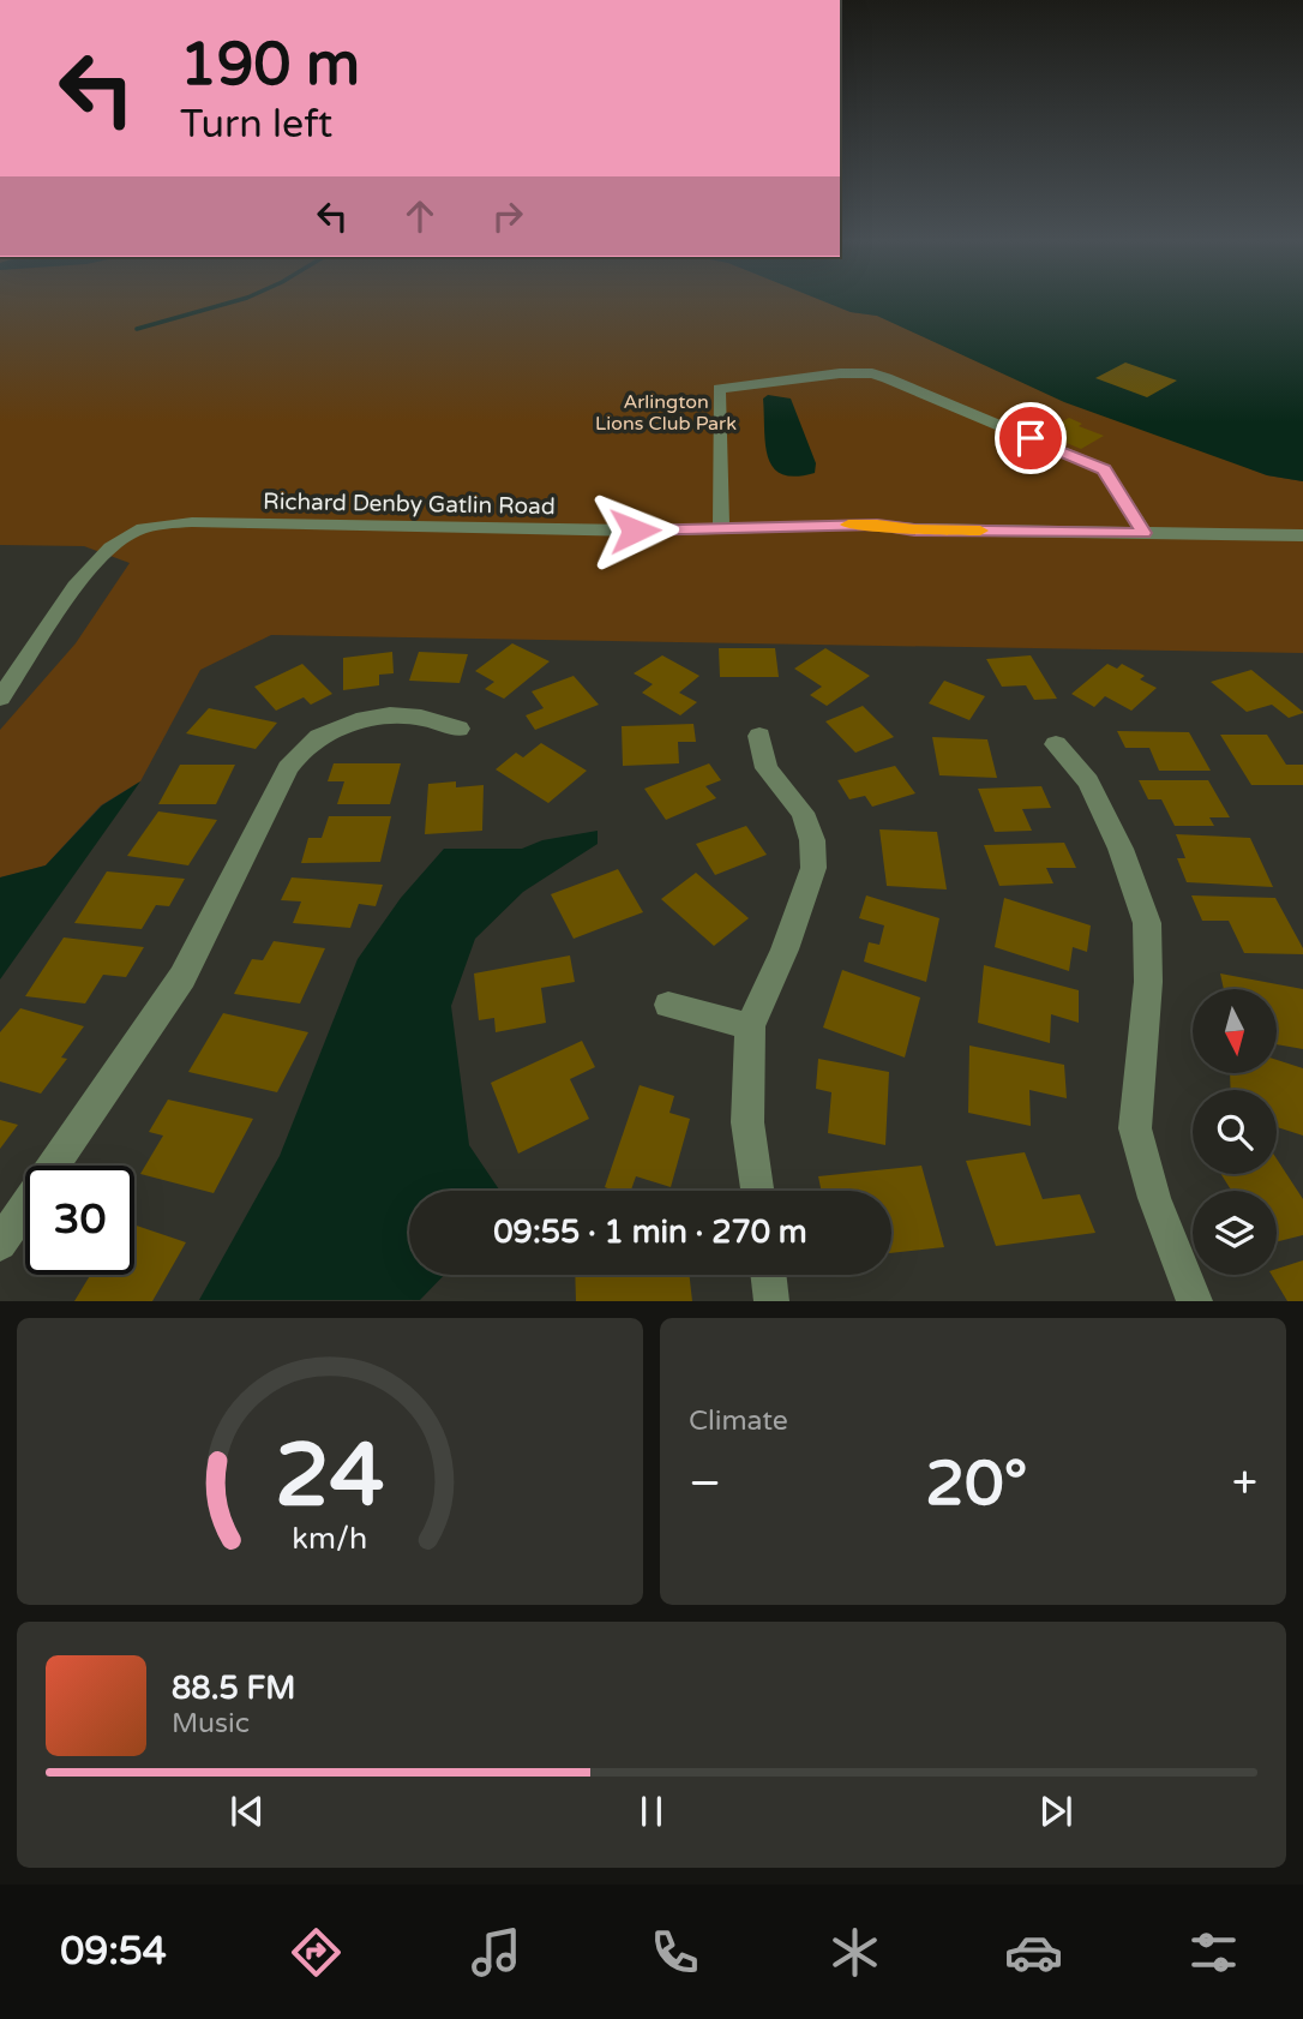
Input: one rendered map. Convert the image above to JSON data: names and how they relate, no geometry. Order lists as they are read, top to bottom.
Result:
{
  "streets": {
    "street": ["Richard Denby Gatlin Road"]
  },
  "parks": ["Arlington Lions Club Park"],
  "north": "bottom",
  "page": {
    "turn": ["190 m", "Turn left"],
    "limit": "30",
    "trip": "09:55 · 1 min · 270 m",
    "tile": "Climate",
    "heat": ["−", "20°", "+"],
    "song": ["88.5 FM", "Music"],
    "tabs": "09:54",
    "gauge": ["24", "km/h"]
  }
}
